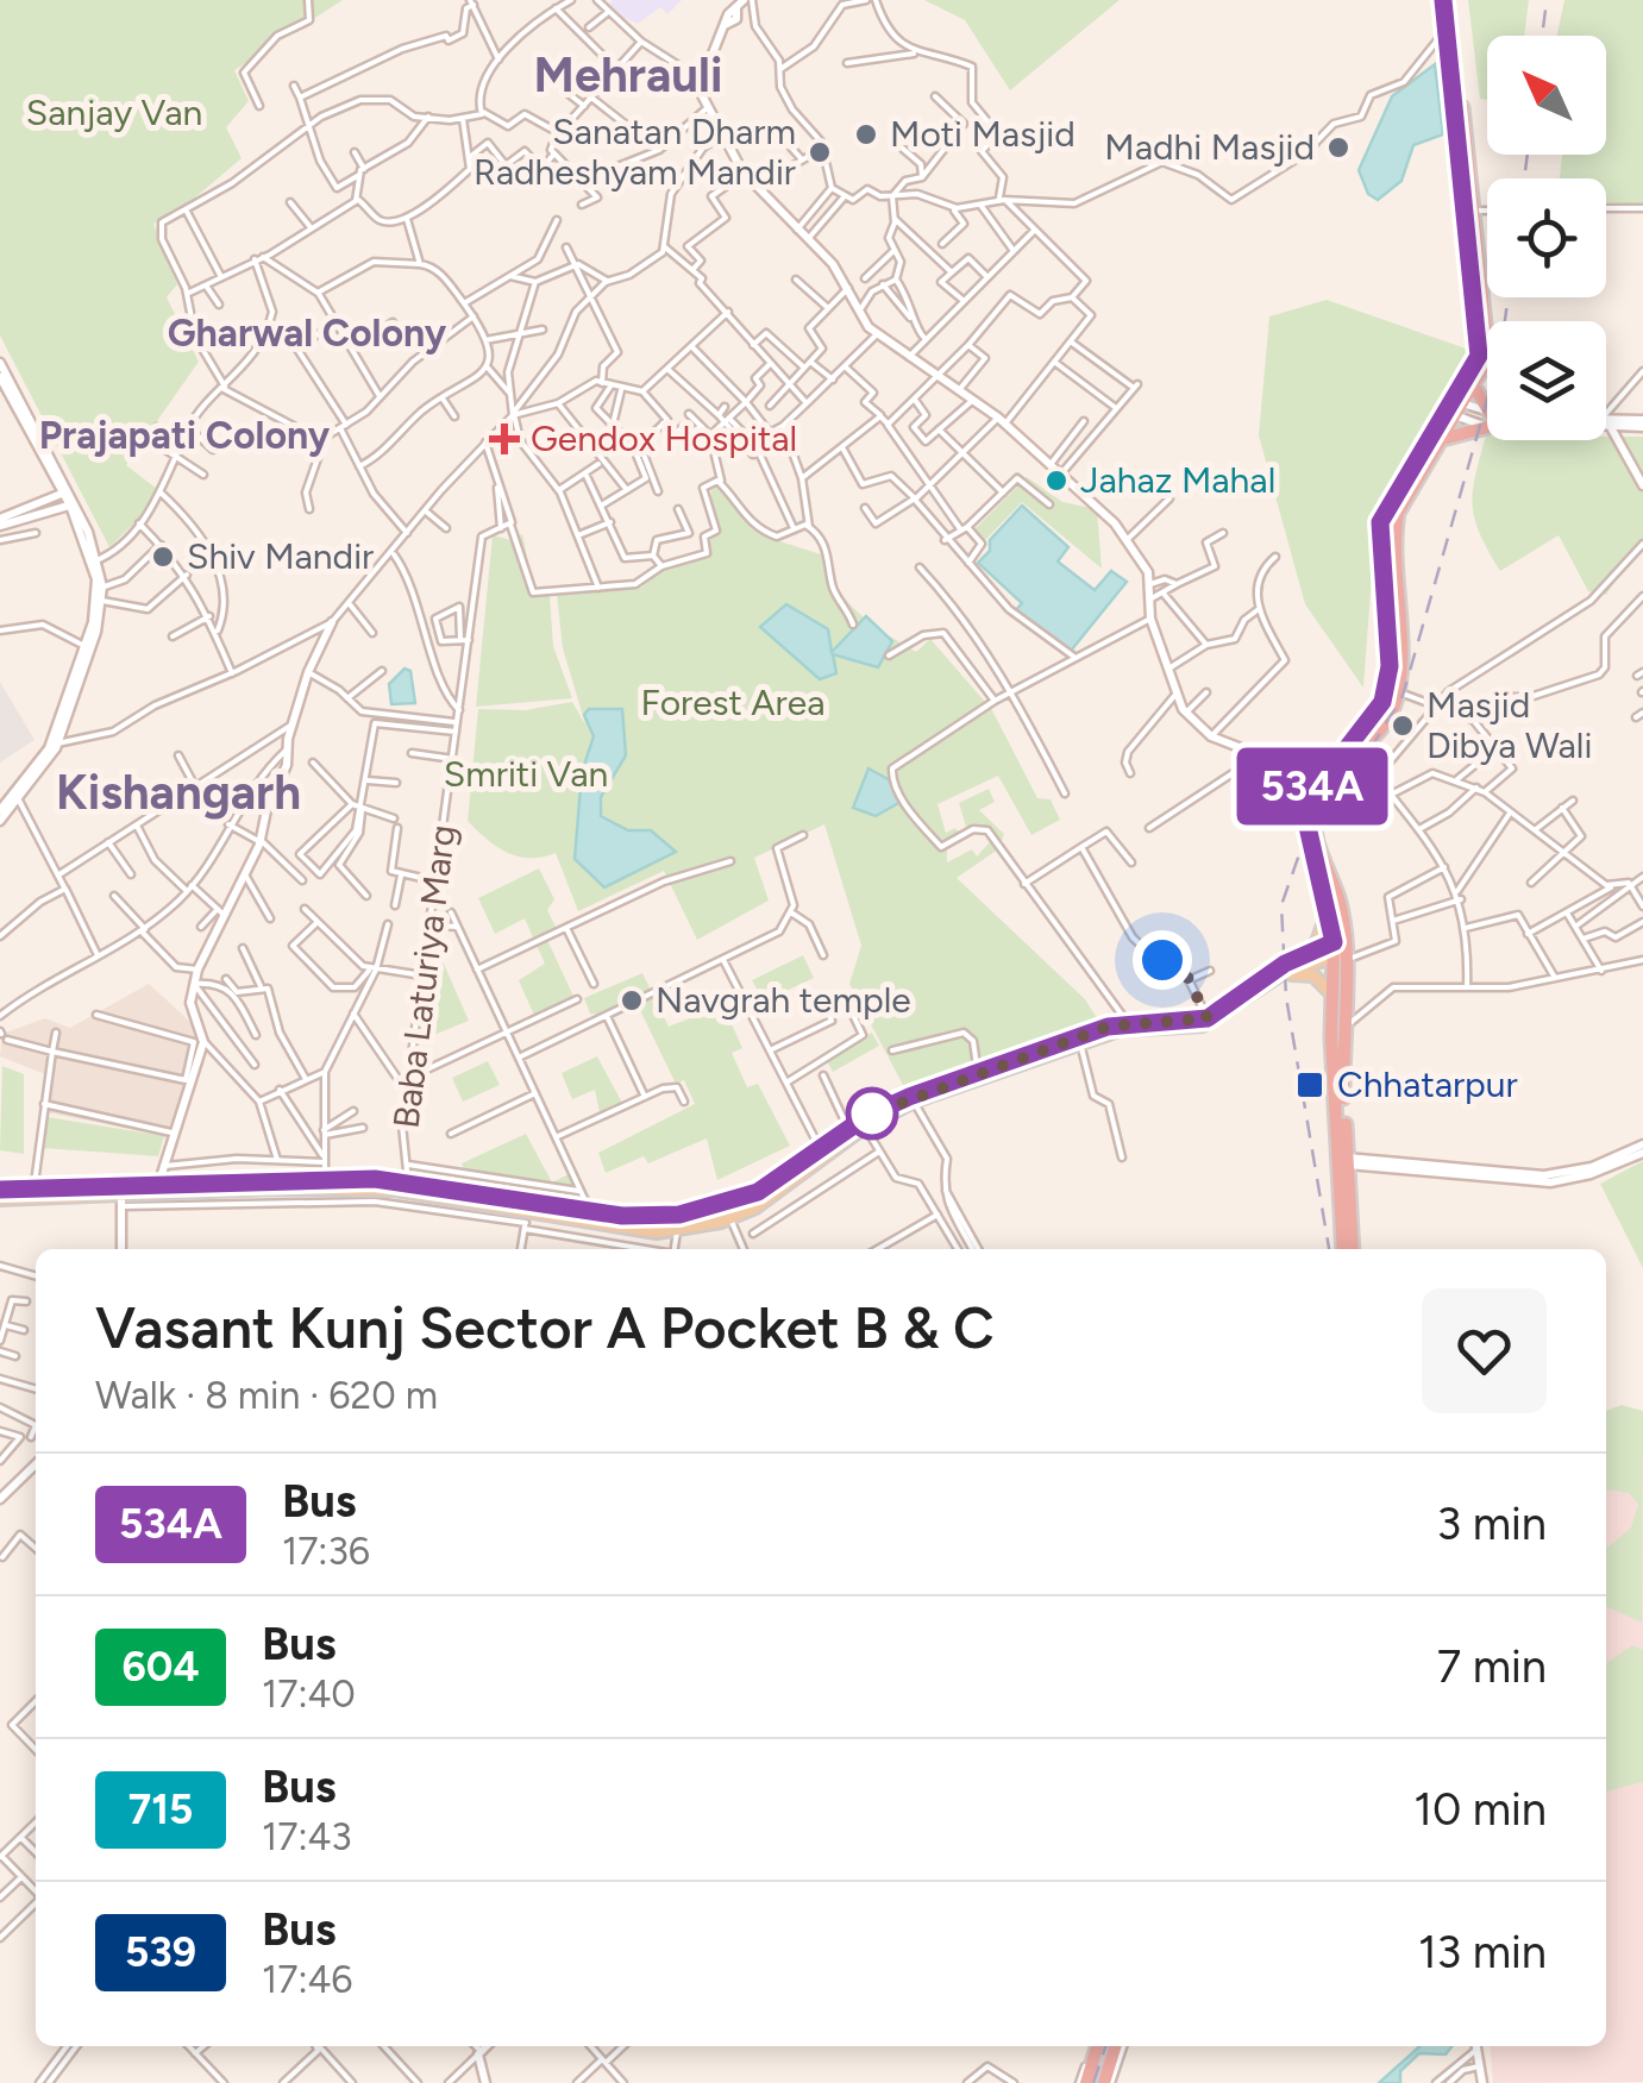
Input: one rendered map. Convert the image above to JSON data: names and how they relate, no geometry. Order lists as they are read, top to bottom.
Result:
{
  "streets": {
    "street": ["Baba Laturiya Marg"]
  },
  "districts": [
    "Mehrauli",
    "Gharwal Colony",
    "Prajapati Colony",
    "Kishangarh"
  ],
  "parks": ["Sanjay Van", "Forest Area", "Smriti Van"],
  "places": {
    "other": [
      "Moti Masjid",
      "Madhi Masjid",
      "Sanatan Dharm Radheshyam Mandir",
      "Jahaz Mahal",
      "Shiv Mandir",
      "Masjid Dibya Wali",
      "Navgrah temple"
    ],
    "health": ["Gendox Hospital"],
    "transit": ["Chhatarpur"]
  },
  "lines": ["bus line 534A"],
  "north": "top left",
  "page": {
    "on_map": "534A",
    "heading": ["Vasant Kunj Sector A Pocket B & C", "Walk · 8 min · 620 m"],
    "list": [
      {
        "mark": "534A",
        "name": "Bus",
        "note": "17:36",
        "value": "3 min"
      },
      {
        "mark": "604",
        "name": "Bus",
        "note": "17:40",
        "value": "7 min"
      },
      {
        "mark": "715",
        "name": "Bus",
        "note": "17:43",
        "value": "10 min"
      },
      {
        "mark": "539",
        "name": "Bus",
        "note": "17:46",
        "value": "13 min"
      }
    ]
  }
}
